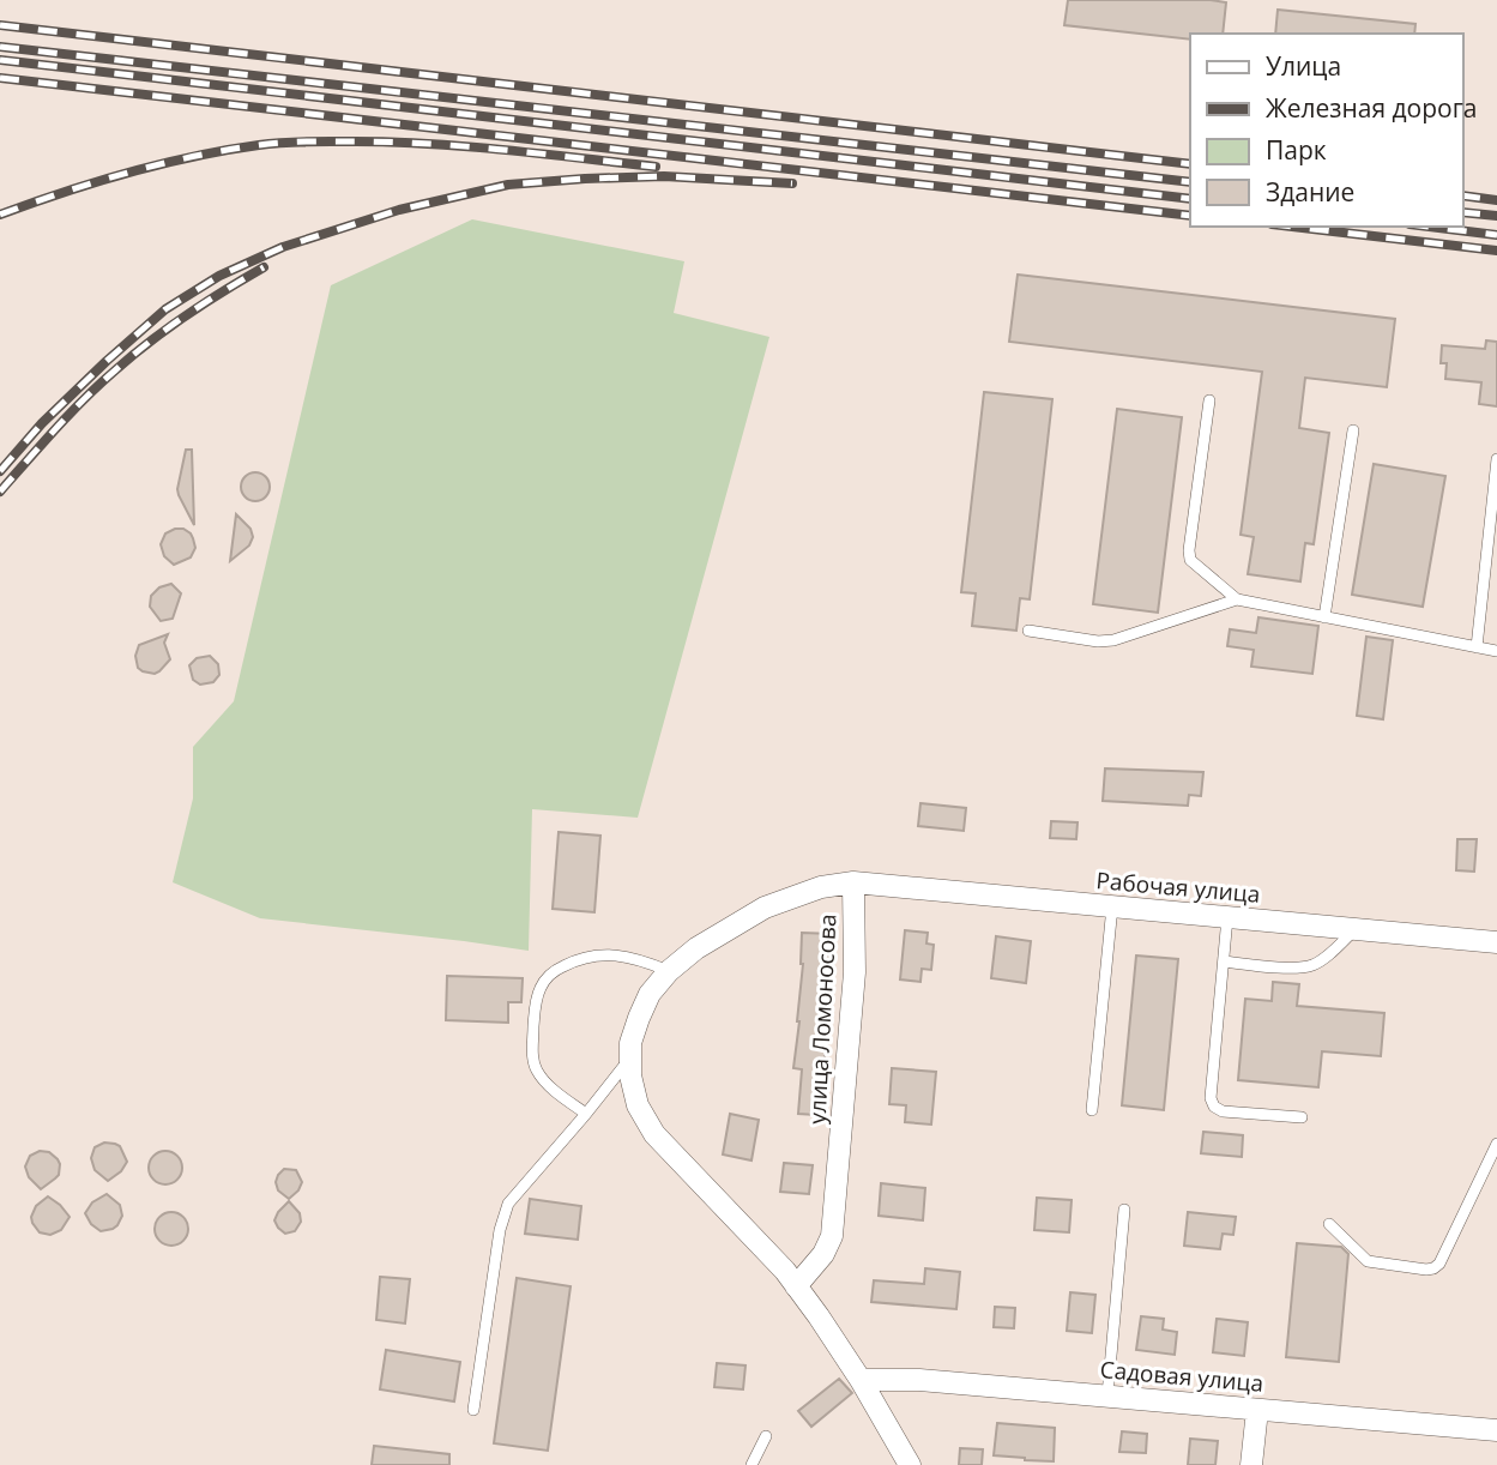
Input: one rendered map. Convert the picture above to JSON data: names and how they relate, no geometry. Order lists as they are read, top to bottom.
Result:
{
  "streets": {
    "street": ["Рабочая улица", "улица Ломоносова", "Садовая улица"]
  },
  "crossings": [
    ["Рабочая улица", "улица Ломоносова"],
    ["улица Ломоносова", "Садовая улица"]
  ],
  "legend": [
    "Улица",
    "Железная дорога",
    "Парк",
    "Здание"
  ]
}
